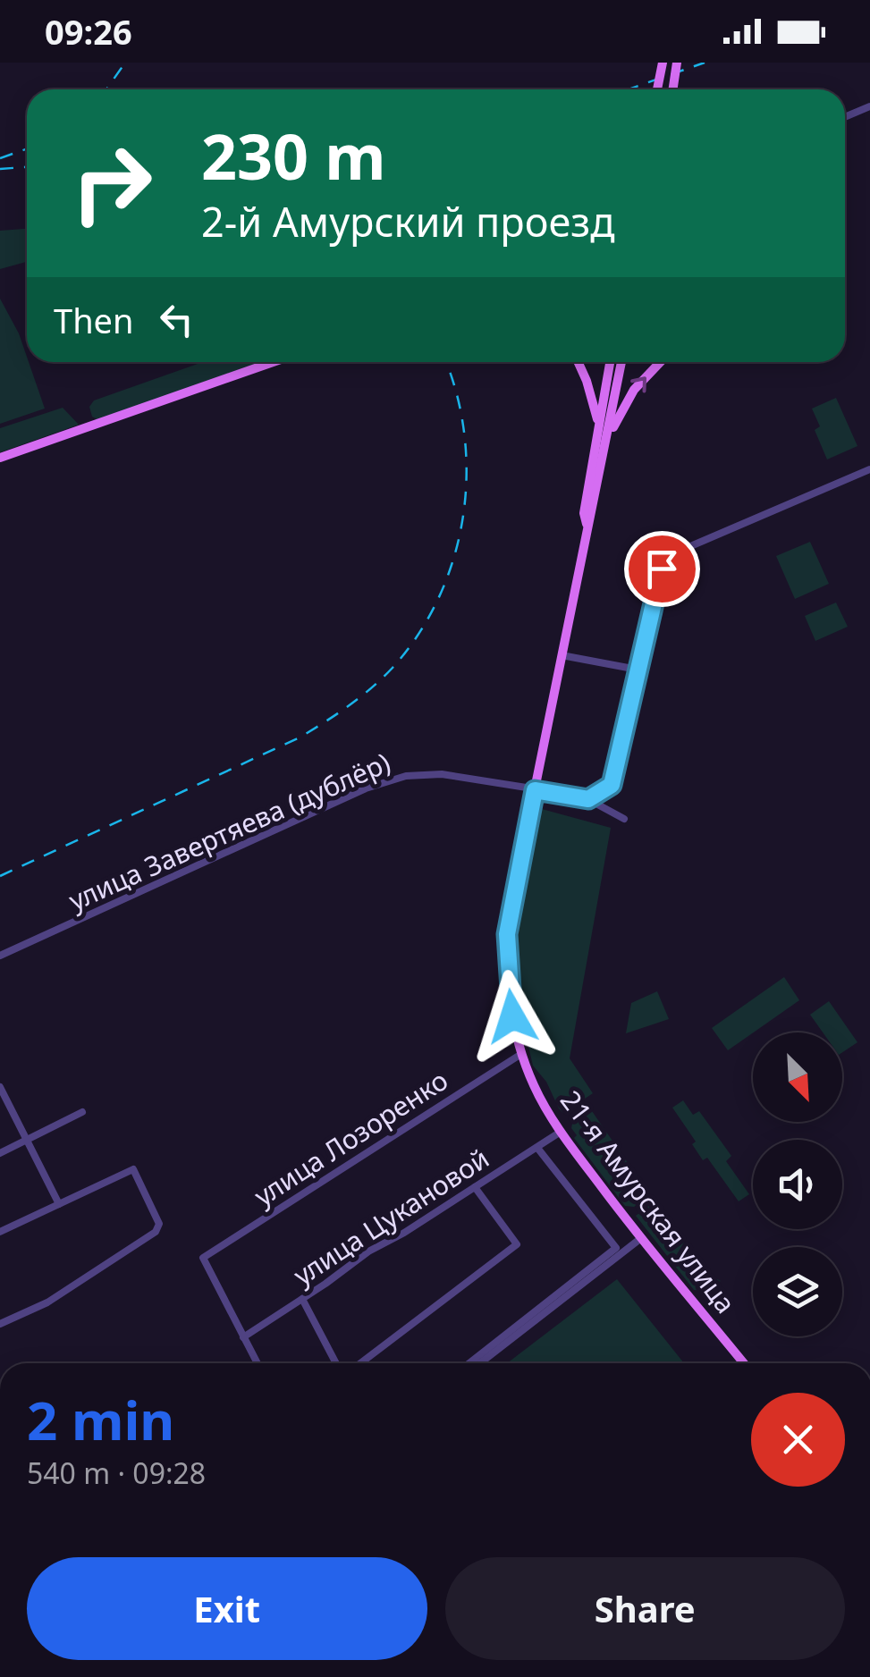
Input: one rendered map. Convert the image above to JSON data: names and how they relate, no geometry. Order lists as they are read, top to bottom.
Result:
{
  "streets": {
    "main road": ["21-я Амурская улица"],
    "street": ["улица Завертяева (дублёр)", "улица Лозоренко", "улица Цукановой"]
  },
  "crossings": [
    ["улица Завертяева (дублёр)", "21-я Амурская улица"],
    ["улица Лозоренко", "21-я Амурская улица"],
    ["улица Лозоренко", "улица Цукановой"],
    ["21-я Амурская улица", "улица Цукановой"]
  ],
  "north": "bottom right",
  "page": {
    "status": "09:26",
    "turn": ["230 m", "2-й Амурский проезд"],
    "then": "Then",
    "heading": ["2 min", "540 m · 09:28"],
    "buttons": ["Exit", "Share"]
  }
}
